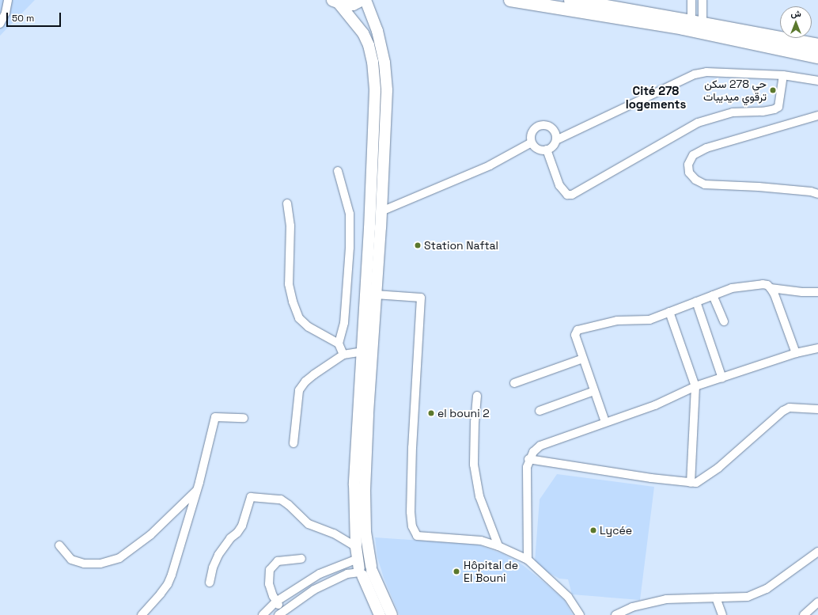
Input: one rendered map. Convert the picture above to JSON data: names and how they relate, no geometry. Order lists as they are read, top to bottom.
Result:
{
  "districts": ["Cité 278 logements"],
  "places": [
    "حي 278 سكن ترقوي ميديبات",
    "Station Naftal",
    "el bouni 2",
    "Lycée",
    "Hôpital de El Bouni"
  ],
  "scale_bar": "50 m",
  "north": "top"
}
